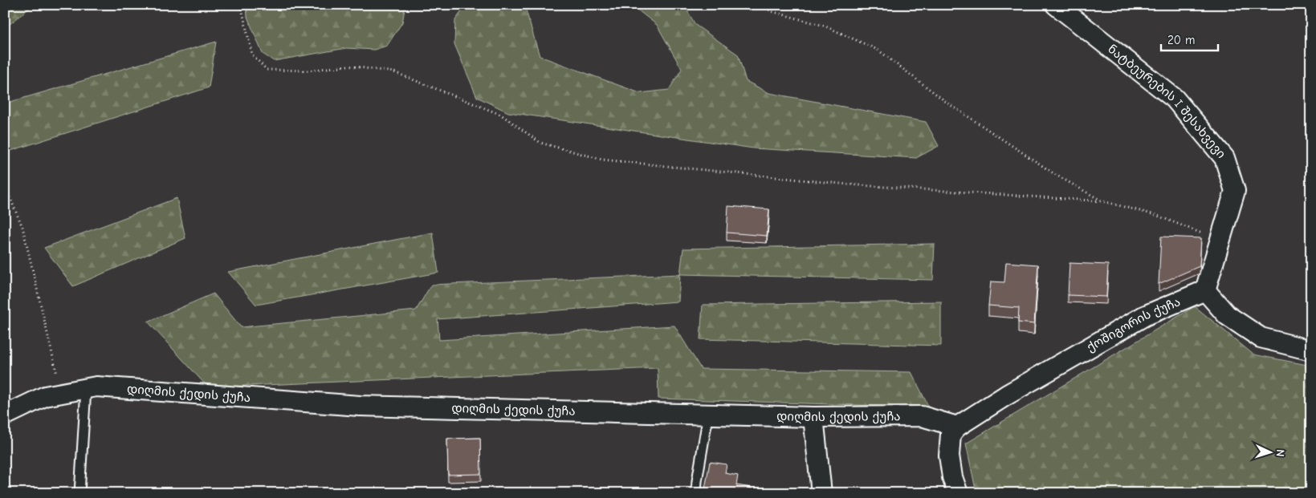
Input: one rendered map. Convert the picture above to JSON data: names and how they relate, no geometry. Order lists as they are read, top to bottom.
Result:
{
  "streets": {
    "street": ["ნატბეურების I შესახვევი", "ქოშიგორის ქუჩა", "დიღმის ქედის ქუჩა"]
  },
  "crossings": [
    ["ნატბეურების I შესახვევი", "ქოშიგორის ქუჩა"],
    ["ქოშიგორის ქუჩა", "დიღმის ქედის ქუჩა"]
  ],
  "scale_bar": "20 m",
  "north": "right"
}
